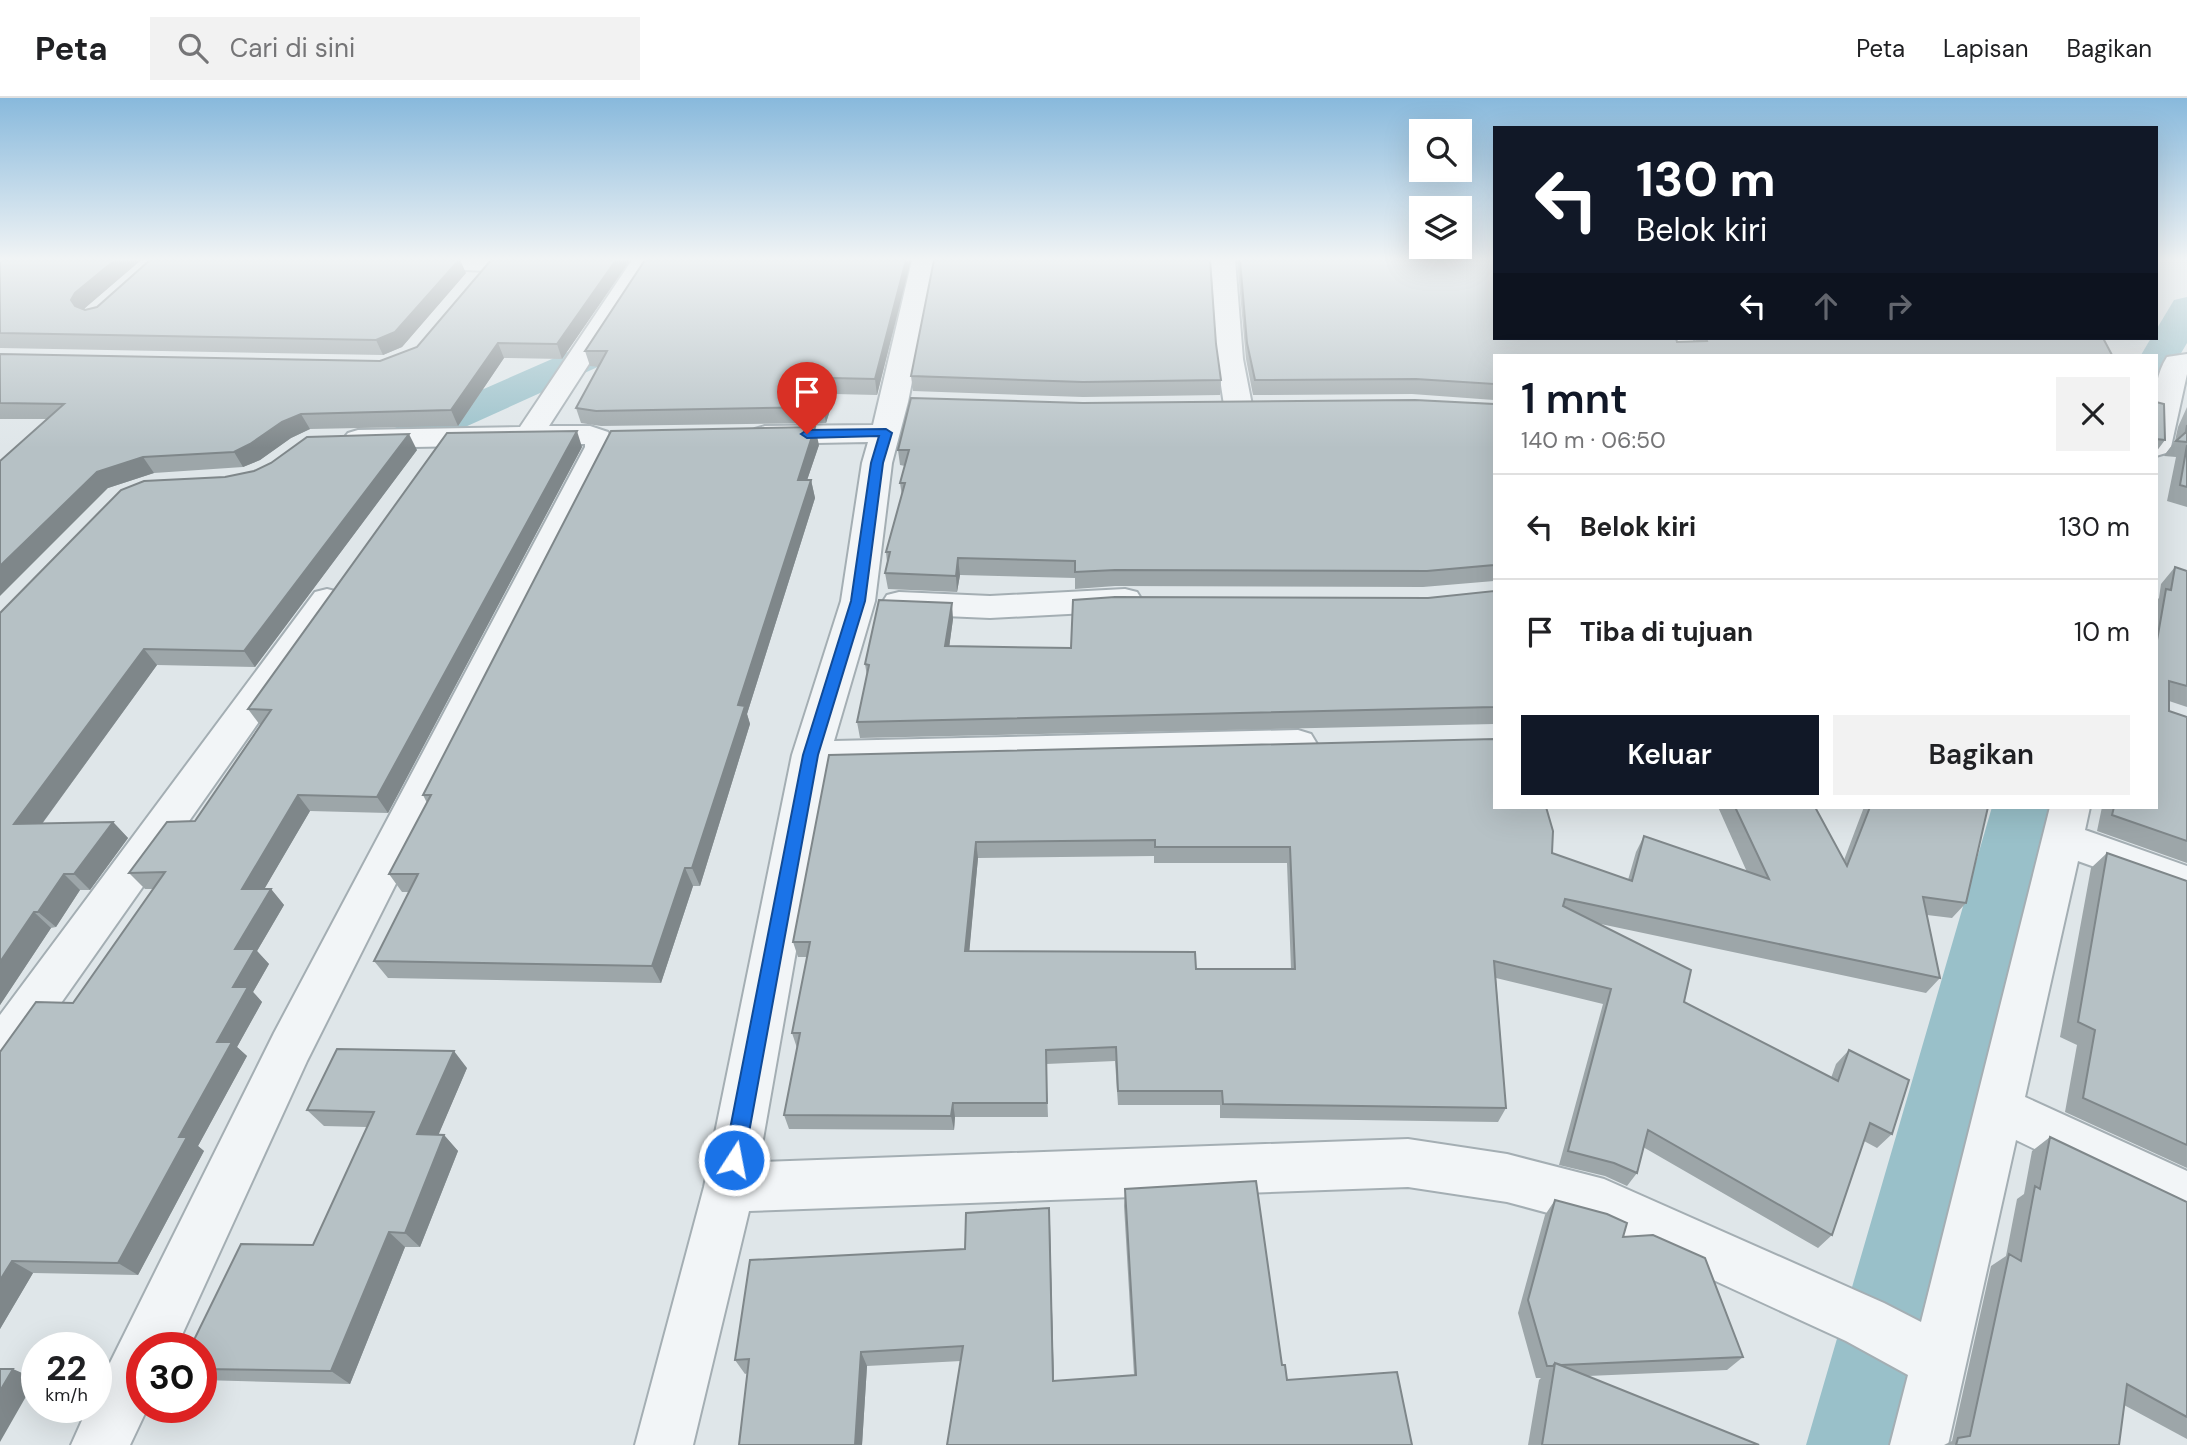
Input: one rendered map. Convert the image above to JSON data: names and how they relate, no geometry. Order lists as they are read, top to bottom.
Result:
{
  "page": {
    "header": "Peta",
    "search": "Cari di sini",
    "nav": ["Peta", "Lapisan", "Bagikan"],
    "turn": ["130 m", "Belok kiri"],
    "heading": ["1 mnt", "140 m · 06:50"],
    "list": [
      {
        "name": "Belok kiri",
        "value": "130 m"
      },
      {
        "name": "Tiba di tujuan",
        "value": "10 m"
      }
    ],
    "buttons": ["Keluar", "Bagikan"],
    "speed": "22 km/h",
    "limit": "30"
  }
}
